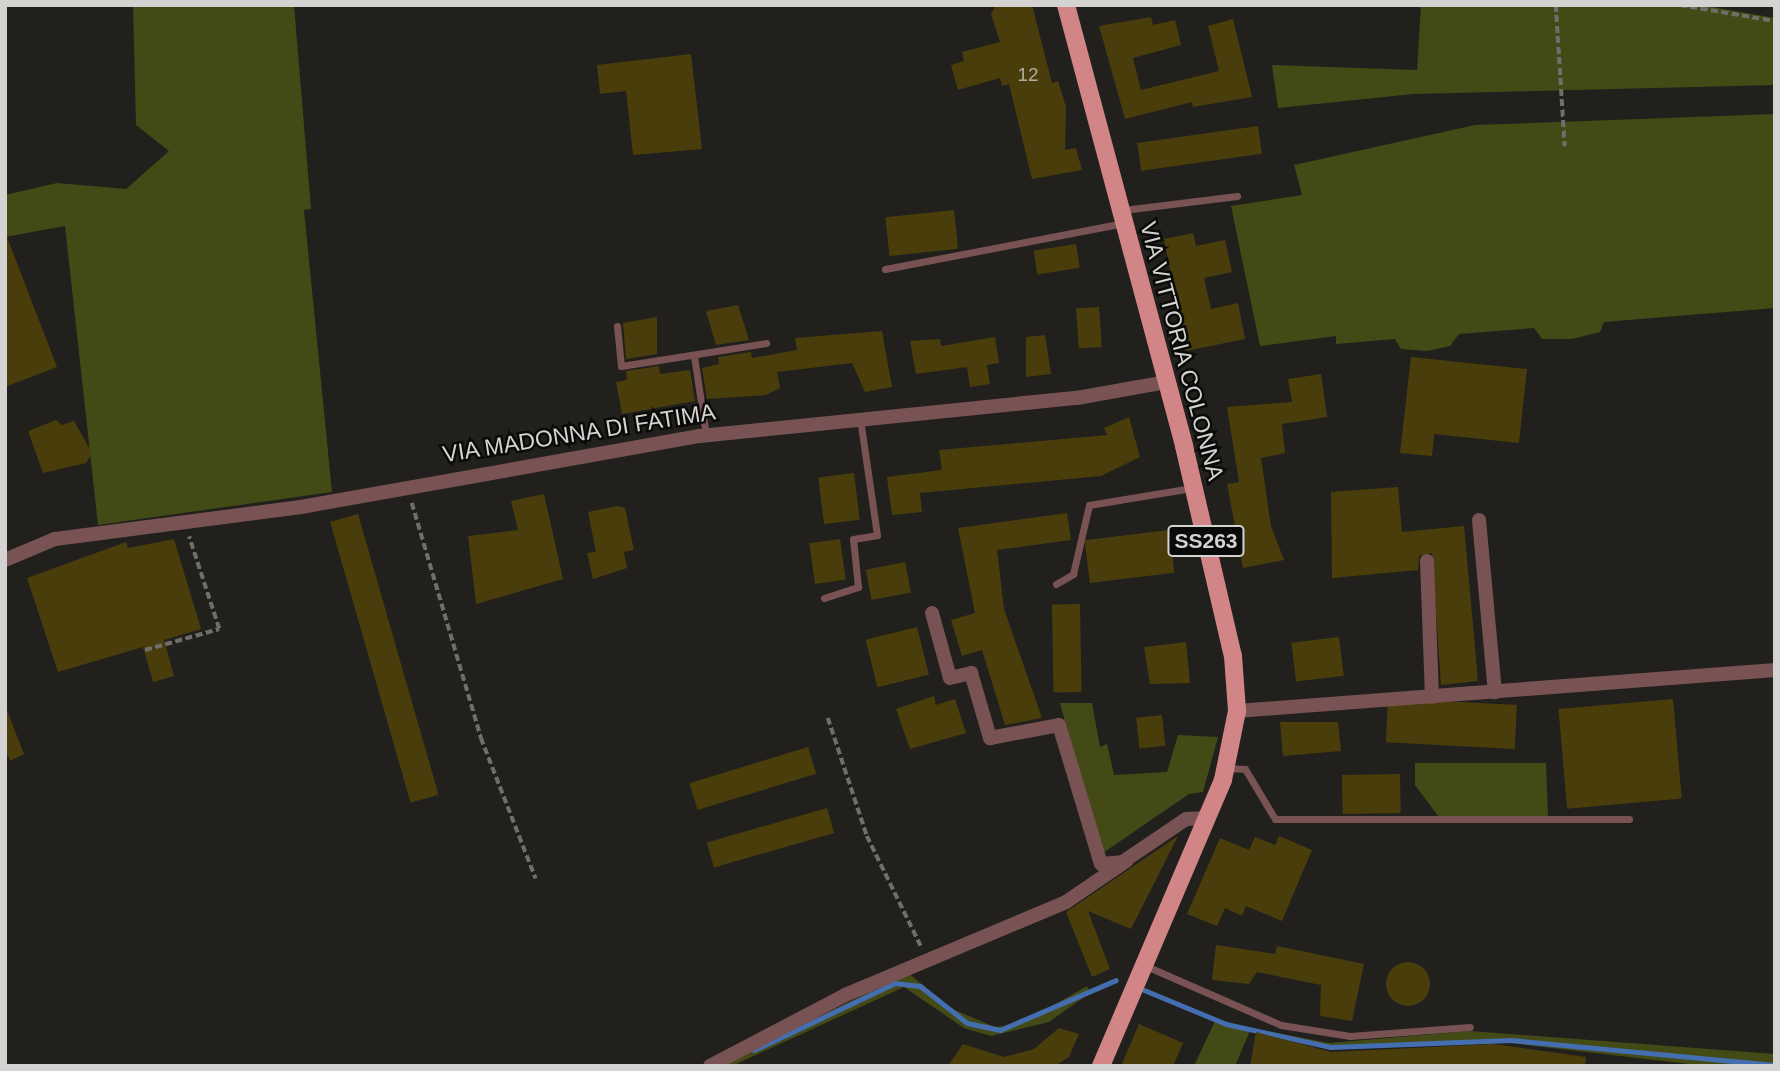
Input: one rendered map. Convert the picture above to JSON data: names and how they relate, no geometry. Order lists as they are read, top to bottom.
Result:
{
  "streets": {
    "main road": ["VIA VITTORIA COLONNA", "SS263"],
    "street": ["VIA MADONNA DI FATIMA"]
  },
  "crossings": [
    ["VIA VITTORIA COLONNA", "VIA MADONNA DI FATIMA"]
  ],
  "house_numbers": ["12"]
}
